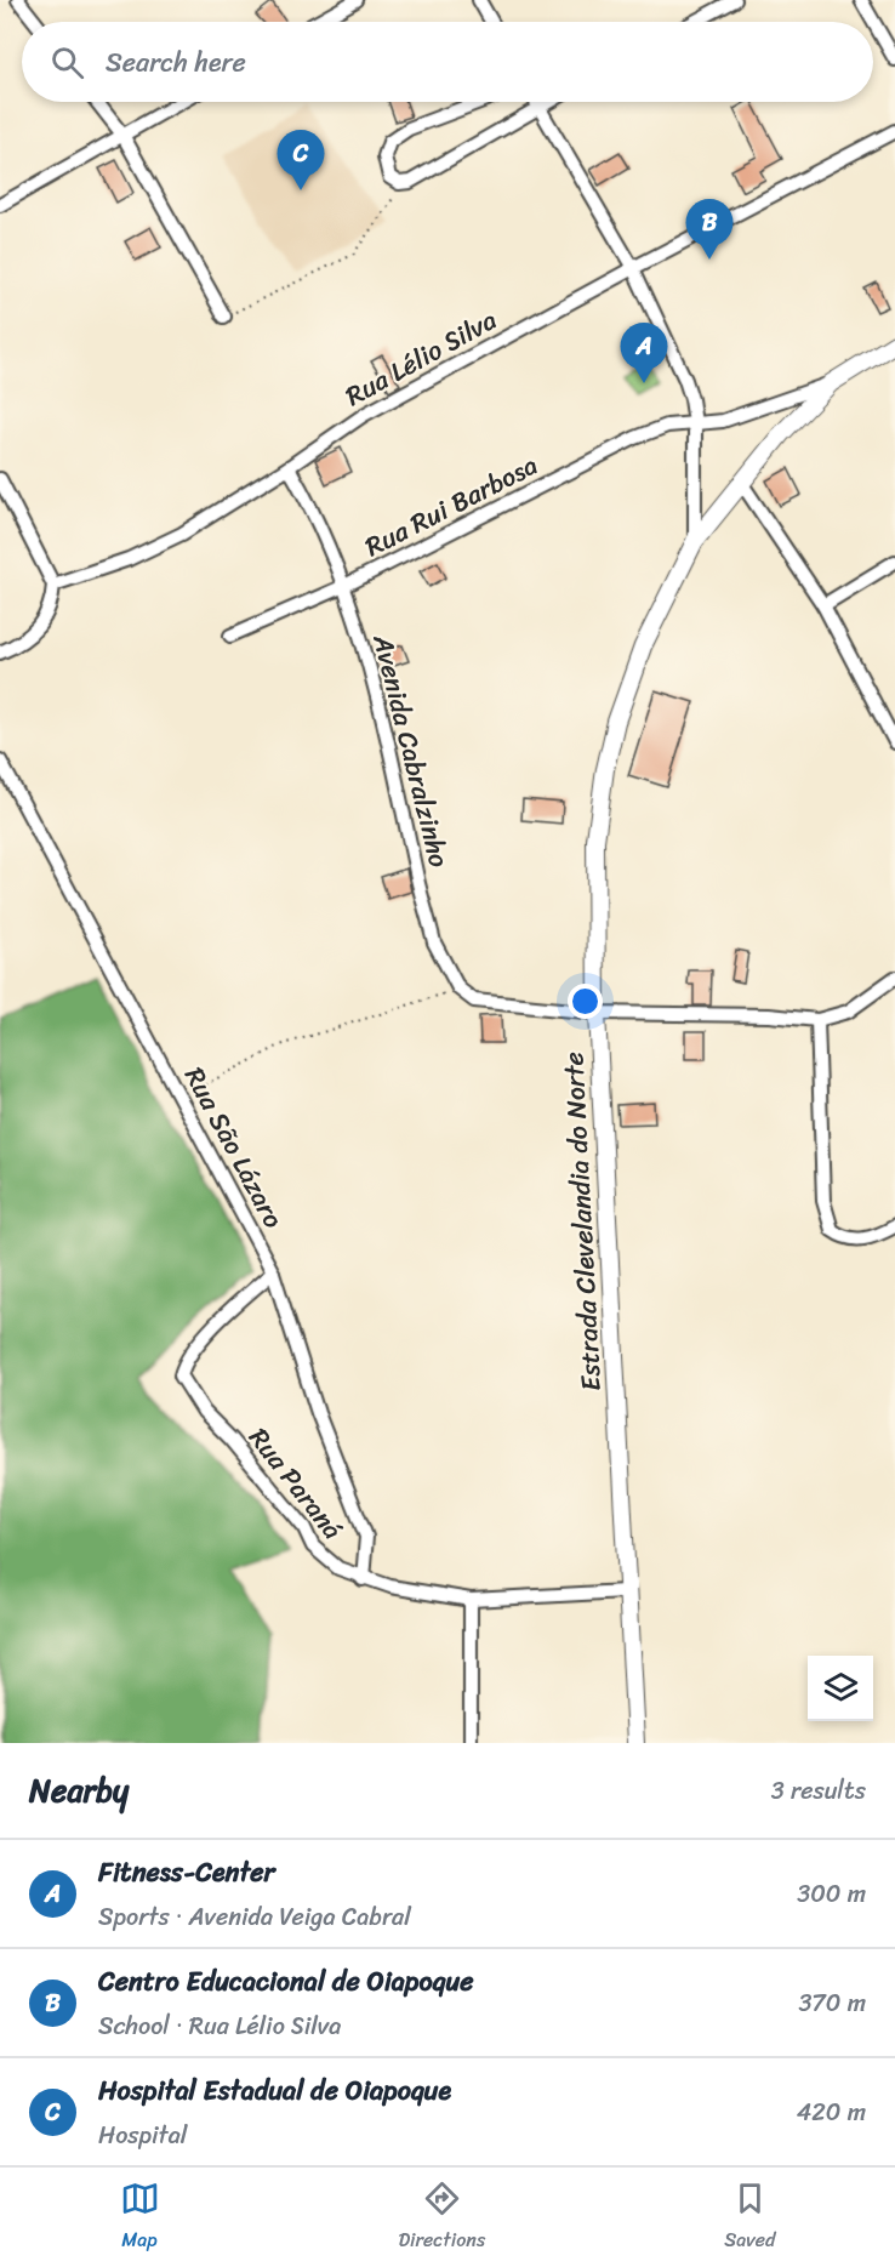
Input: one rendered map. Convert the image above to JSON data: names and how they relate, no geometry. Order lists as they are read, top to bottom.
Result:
{
  "streets": {
    "street": [
      "Rua Lélio Silva",
      "Rua Rui Barbosa",
      "Avenida Cabralzinho",
      "Rua São Lázaro",
      "Estrada Clevelandia do Norte",
      "Rua Paraná"
    ]
  },
  "crossings": [
    ["Rua Lélio Silva", "Avenida Cabralzinho"],
    ["Rua Rui Barbosa", "Avenida Cabralzinho"],
    ["Rua Rui Barbosa", "Estrada Clevelandia do Norte"],
    ["Avenida Cabralzinho", "Estrada Clevelandia do Norte"],
    ["Rua São Lázaro", "Rua Paraná"],
    ["Estrada Clevelandia do Norte", "Rua Paraná"]
  ],
  "page": {
    "search": "Search here",
    "pins": ["C", "B", "A"],
    "heading": ["Nearby", "3 results"],
    "list": [
      {
        "mark": "A",
        "name": "Fitness-Center",
        "note": "Sports · Avenida Veiga Cabral",
        "value": "300 m"
      },
      {
        "mark": "B",
        "name": "Centro Educacional de Oiapoque",
        "note": "School · Rua Lélio Silva",
        "value": "370 m"
      },
      {
        "mark": "C",
        "name": "Hospital Estadual de Oiapoque",
        "note": "Hospital",
        "value": "420 m"
      }
    ],
    "nav": ["Map", "Directions", "Saved"]
  }
}
